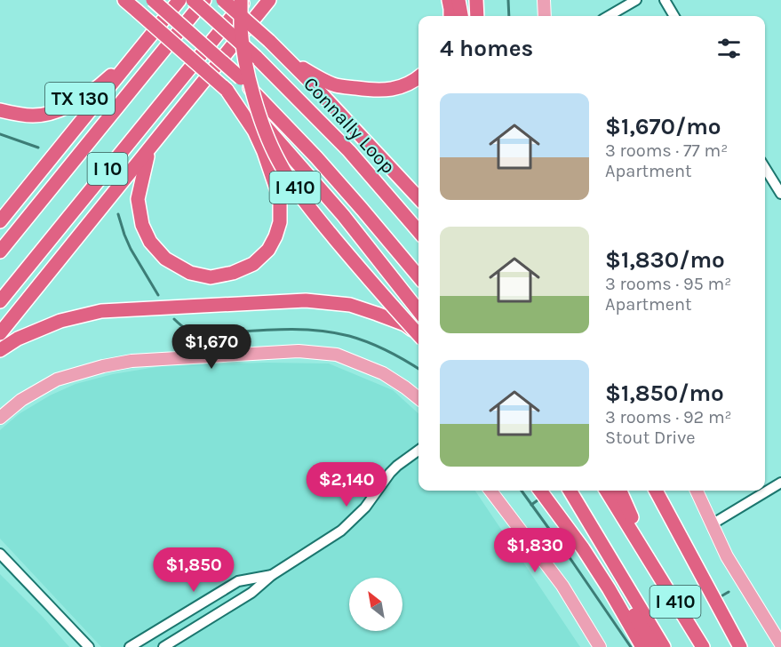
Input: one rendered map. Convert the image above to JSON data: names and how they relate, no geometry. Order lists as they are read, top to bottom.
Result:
{
  "streets": {
    "highway": [
      "TX 130",
      "Connally Loop",
      "I 10",
      "I 410"
    ]
  },
  "north": "top left",
  "page": {
    "heading": "4 homes",
    "list": [
      {
        "name": "$1,670/mo",
        "note": "3 rooms · 77 m² · Apartment"
      },
      {
        "name": "$1,830/mo",
        "note": "3 rooms · 95 m² · Apartment"
      },
      {
        "name": "$1,850/mo",
        "note": "3 rooms · 92 m² · Stout Drive"
      }
    ],
    "price": [
      "$1,670",
      "$2,140",
      "$1,830",
      "$1,850"
    ]
  }
}
